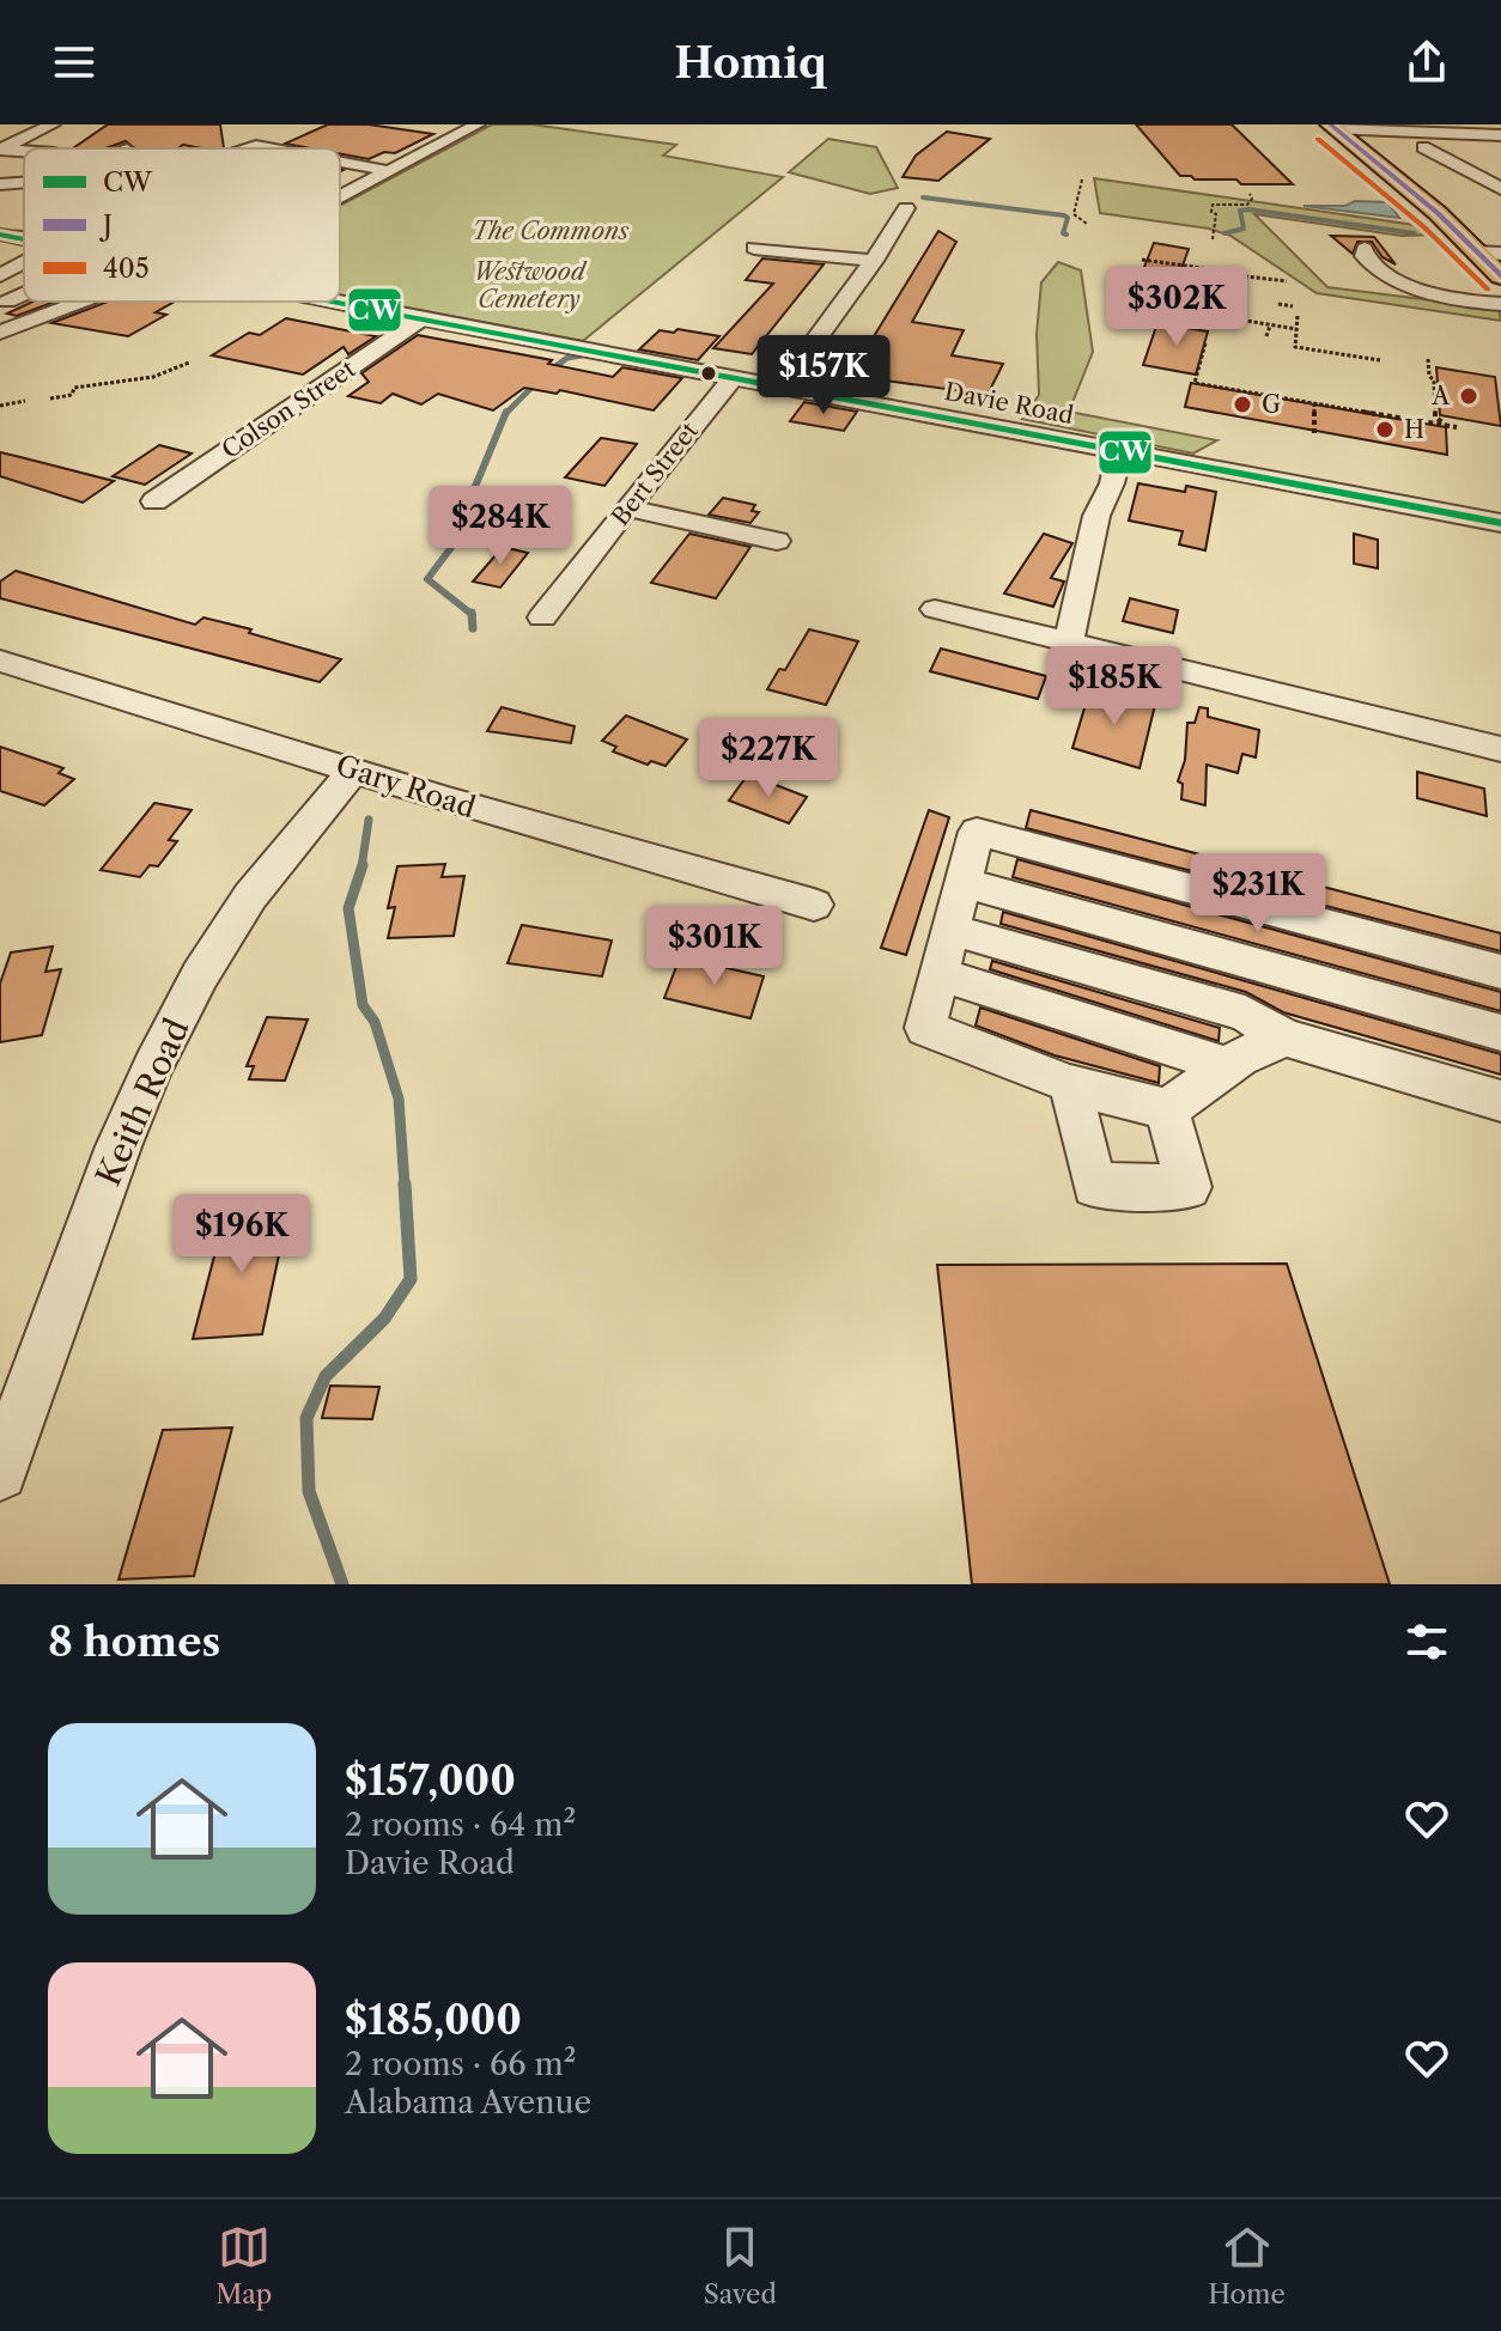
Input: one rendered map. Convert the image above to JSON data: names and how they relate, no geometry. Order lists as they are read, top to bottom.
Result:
{
  "streets": {
    "street": [
      "Davie Road",
      "Colson Street",
      "Bert Street",
      "Gary Road",
      "Keith Road"
    ]
  },
  "crossings": [
    ["Davie Road", "Colson Street"],
    ["Davie Road", "Bert Street"],
    ["Gary Road", "Keith Road"]
  ],
  "parks": ["The Commons", "Westwood Cemetery"],
  "places": ["A", "G", "H"],
  "lines": ["transit line J", "transit line 405", "transit line CW"],
  "legend": ["CW", "J", "405"],
  "page": {
    "header": "Homiq",
    "price": [
      "$302K",
      "$157K",
      "$284K",
      "$185K",
      "$227K",
      "$231K",
      "$301K",
      "$196K"
    ],
    "heading": "8 homes",
    "list": [
      {
        "name": "$157,000",
        "note": "2 rooms · 64 m² · Davie Road"
      },
      {
        "name": "$185,000",
        "note": "2 rooms · 66 m² · Alabama Avenue"
      }
    ],
    "tabs": ["Map", "Saved", "Home"]
  }
}
